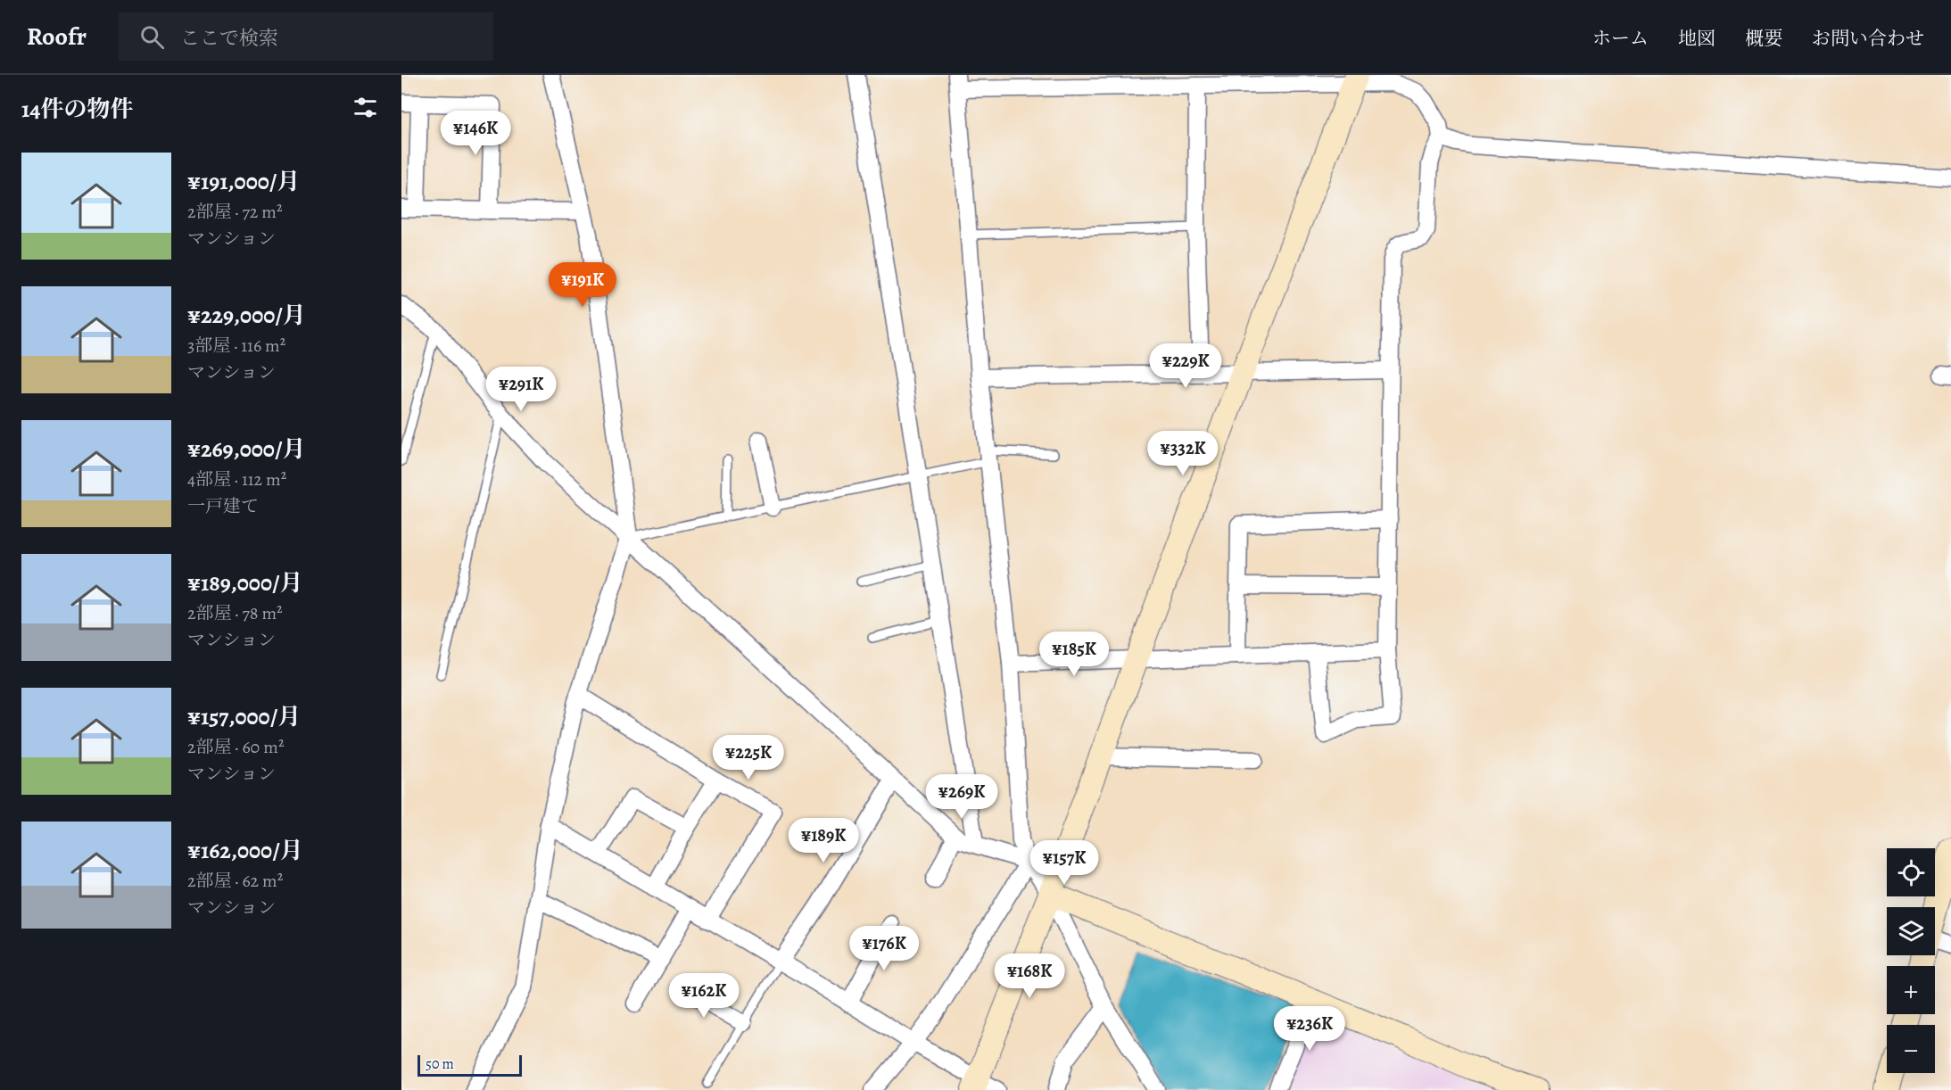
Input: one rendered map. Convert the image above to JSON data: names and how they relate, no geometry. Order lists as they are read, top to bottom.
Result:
{
  "scale_bar": "50 m",
  "page": {
    "header": "Roofr",
    "search": "ここで検索",
    "nav": [
      "ホーム",
      "地図",
      "概要",
      "お問い合わせ"
    ],
    "heading": "14件の物件",
    "price": [
      "¥146K",
      "¥191K",
      "¥229K",
      "¥291K",
      "¥332K",
      "¥185K",
      "¥225K",
      "¥269K",
      "¥189K",
      "¥157K",
      "¥176K",
      "¥168K",
      "¥162K",
      "¥236K"
    ],
    "list": [
      {
        "name": "¥191,000/月",
        "note": "2部屋 · 72 m² · マンション"
      },
      {
        "name": "¥229,000/月",
        "note": "3部屋 · 116 m² · マンション"
      },
      {
        "name": "¥269,000/月",
        "note": "4部屋 · 112 m² · 一戸建て"
      },
      {
        "name": "¥189,000/月",
        "note": "2部屋 · 78 m² · マンション"
      },
      {
        "name": "¥157,000/月",
        "note": "2部屋 · 60 m² · マンション"
      },
      {
        "name": "¥162,000/月",
        "note": "2部屋 · 62 m² · マンション"
      }
    ],
    "map_buttons": ["+", "−"],
    "scale": "50 m"
  }
}
